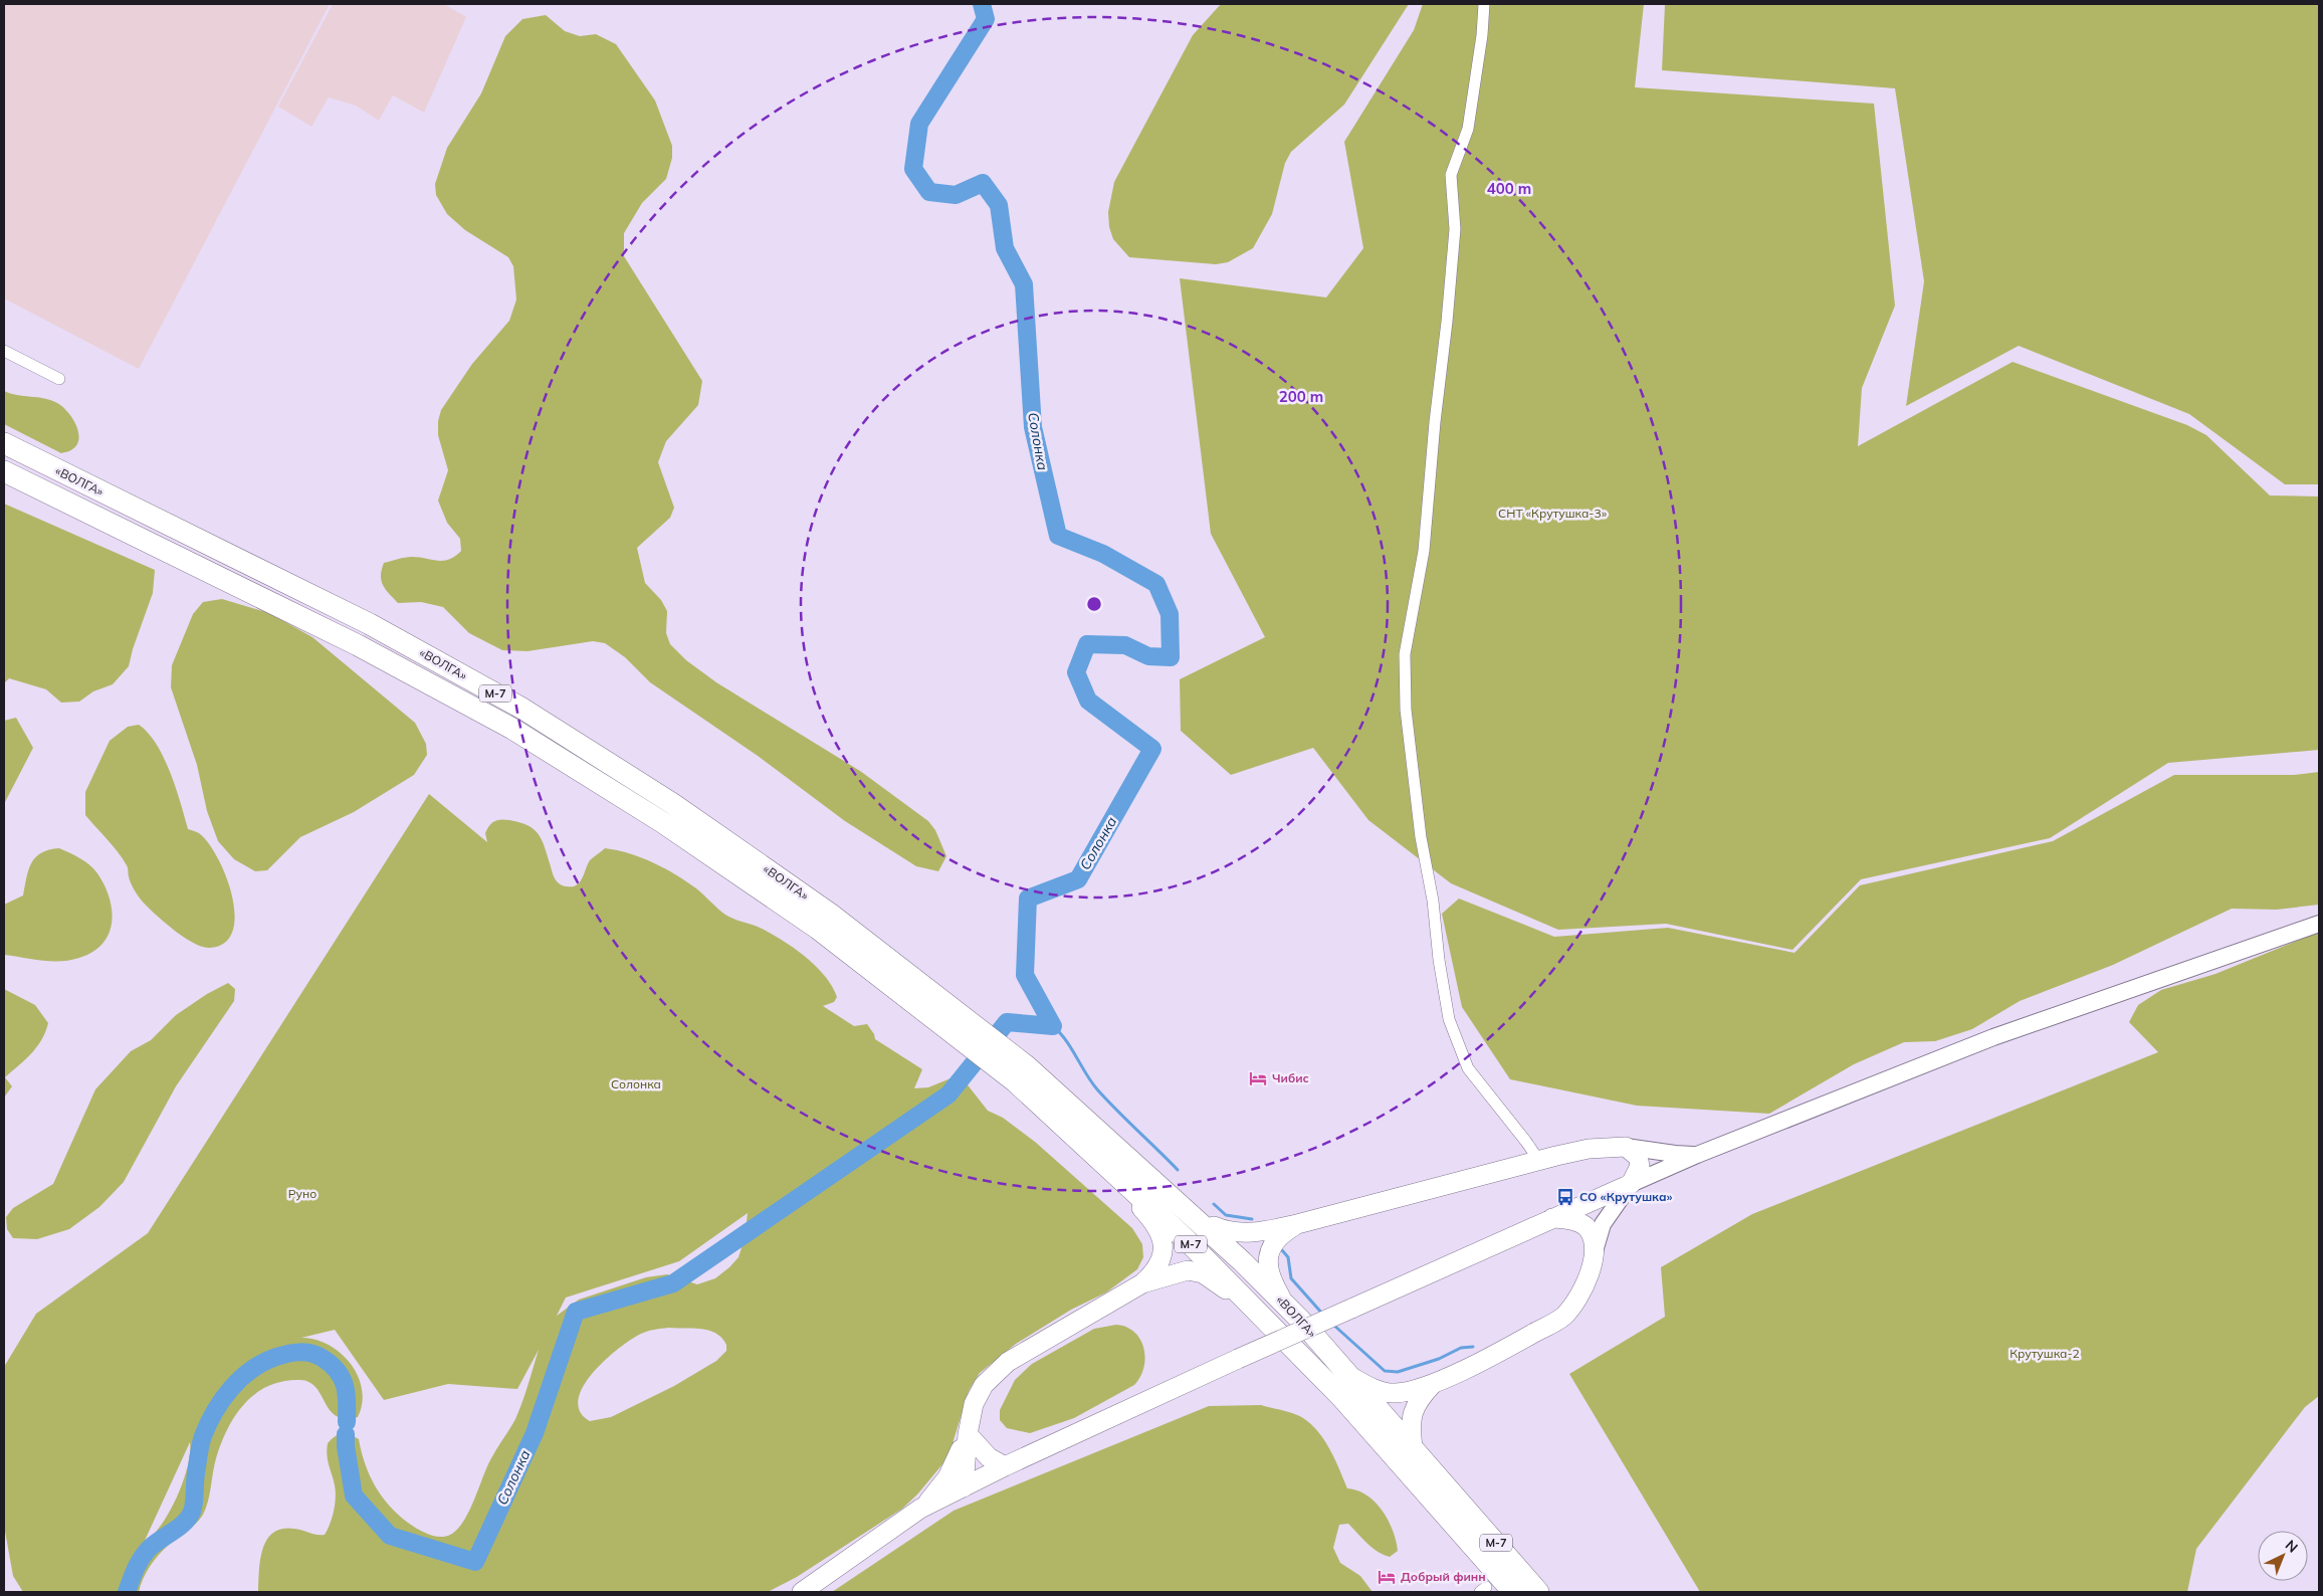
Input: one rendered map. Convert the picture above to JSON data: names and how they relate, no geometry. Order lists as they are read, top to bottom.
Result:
{
  "streets": {
    "highway": ["«ВОЛГА»", "М-7"]
  },
  "crossings": [
    ["«ВОЛГА»", "М-7"]
  ],
  "water": ["Солонка"],
  "parks": [
    "СНТ «Крутушка-3»",
    "Солонка",
    "Руно",
    "Крутушка-2"
  ],
  "places": {
    "hotel": ["Чибис", "Добрый финн"],
    "bus stop": ["СО «Крутушка»"]
  },
  "north": "top right",
  "rings": ["400 m", "200 m"]
}
